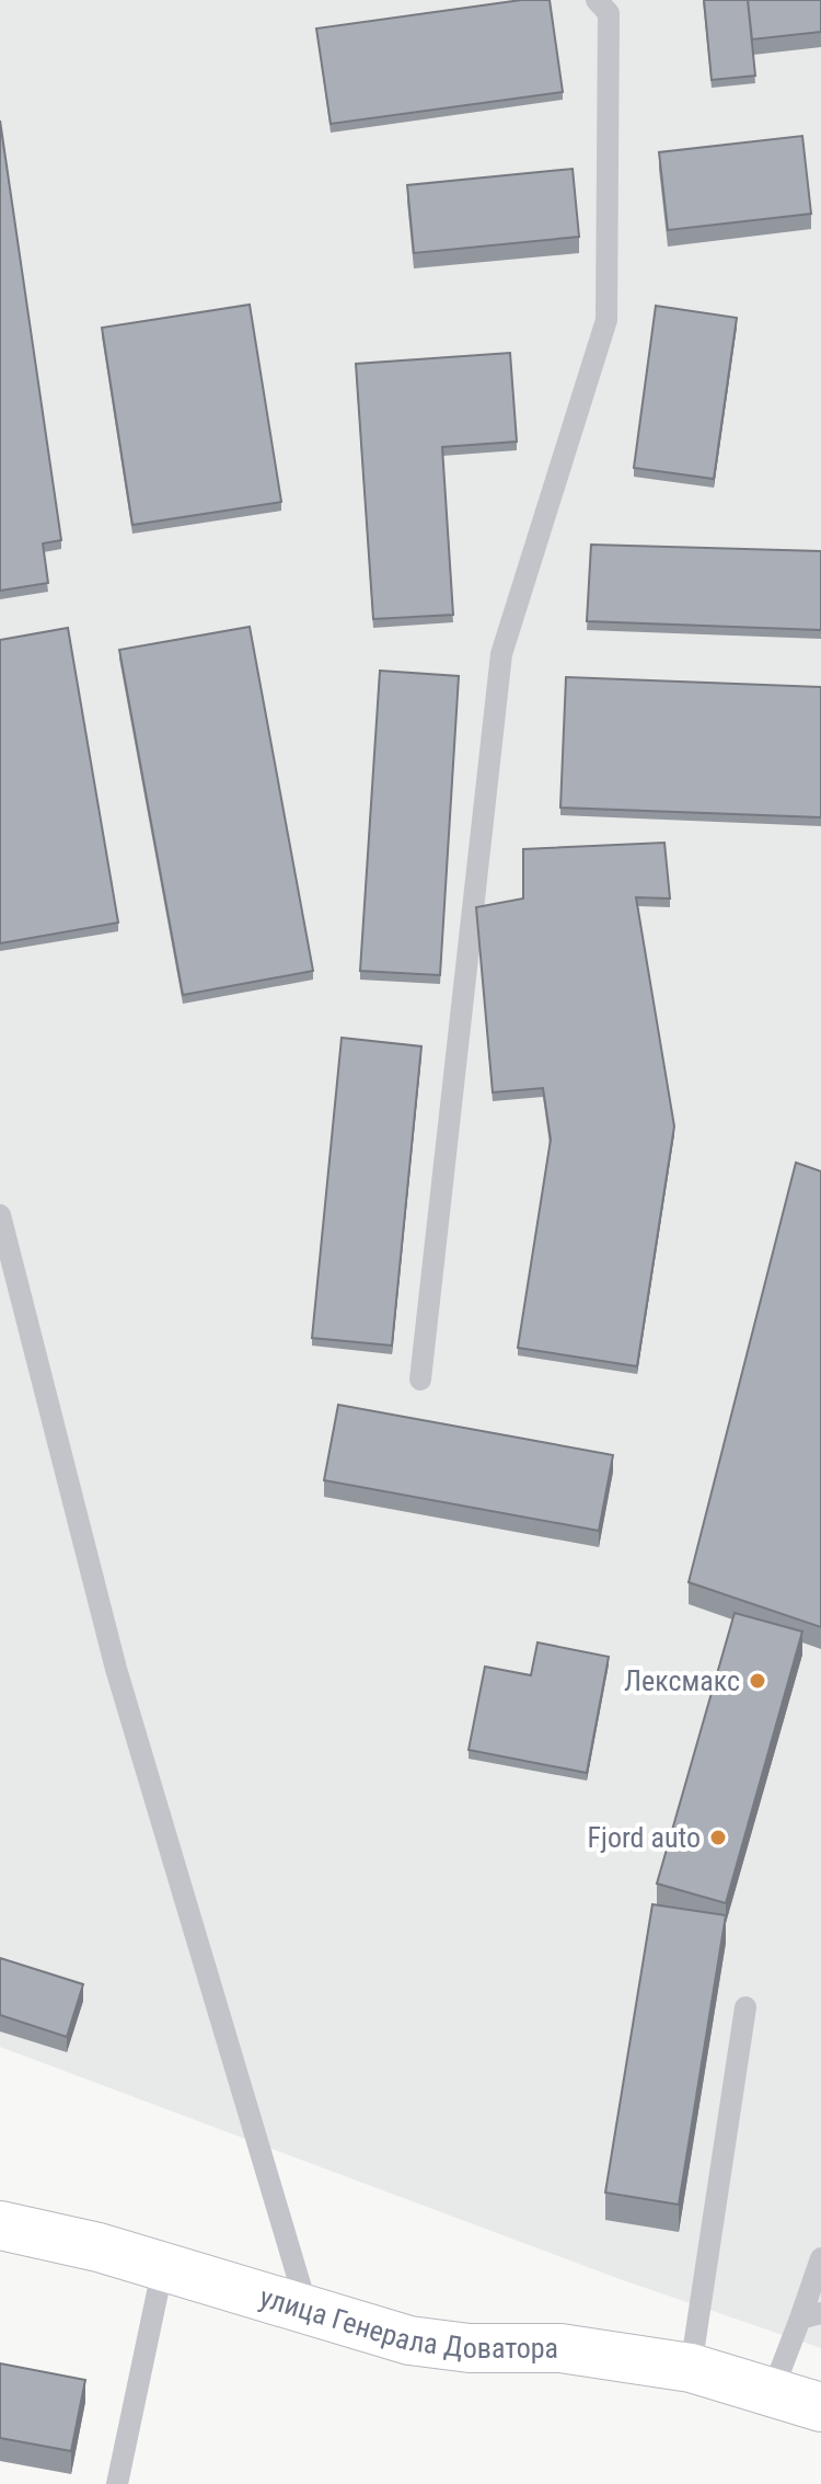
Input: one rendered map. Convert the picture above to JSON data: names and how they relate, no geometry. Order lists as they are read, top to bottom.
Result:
{
  "streets": {
    "street": ["улица Генерала Доватора"]
  },
  "places": ["Лексмакс", "Fjord auto"]
}
